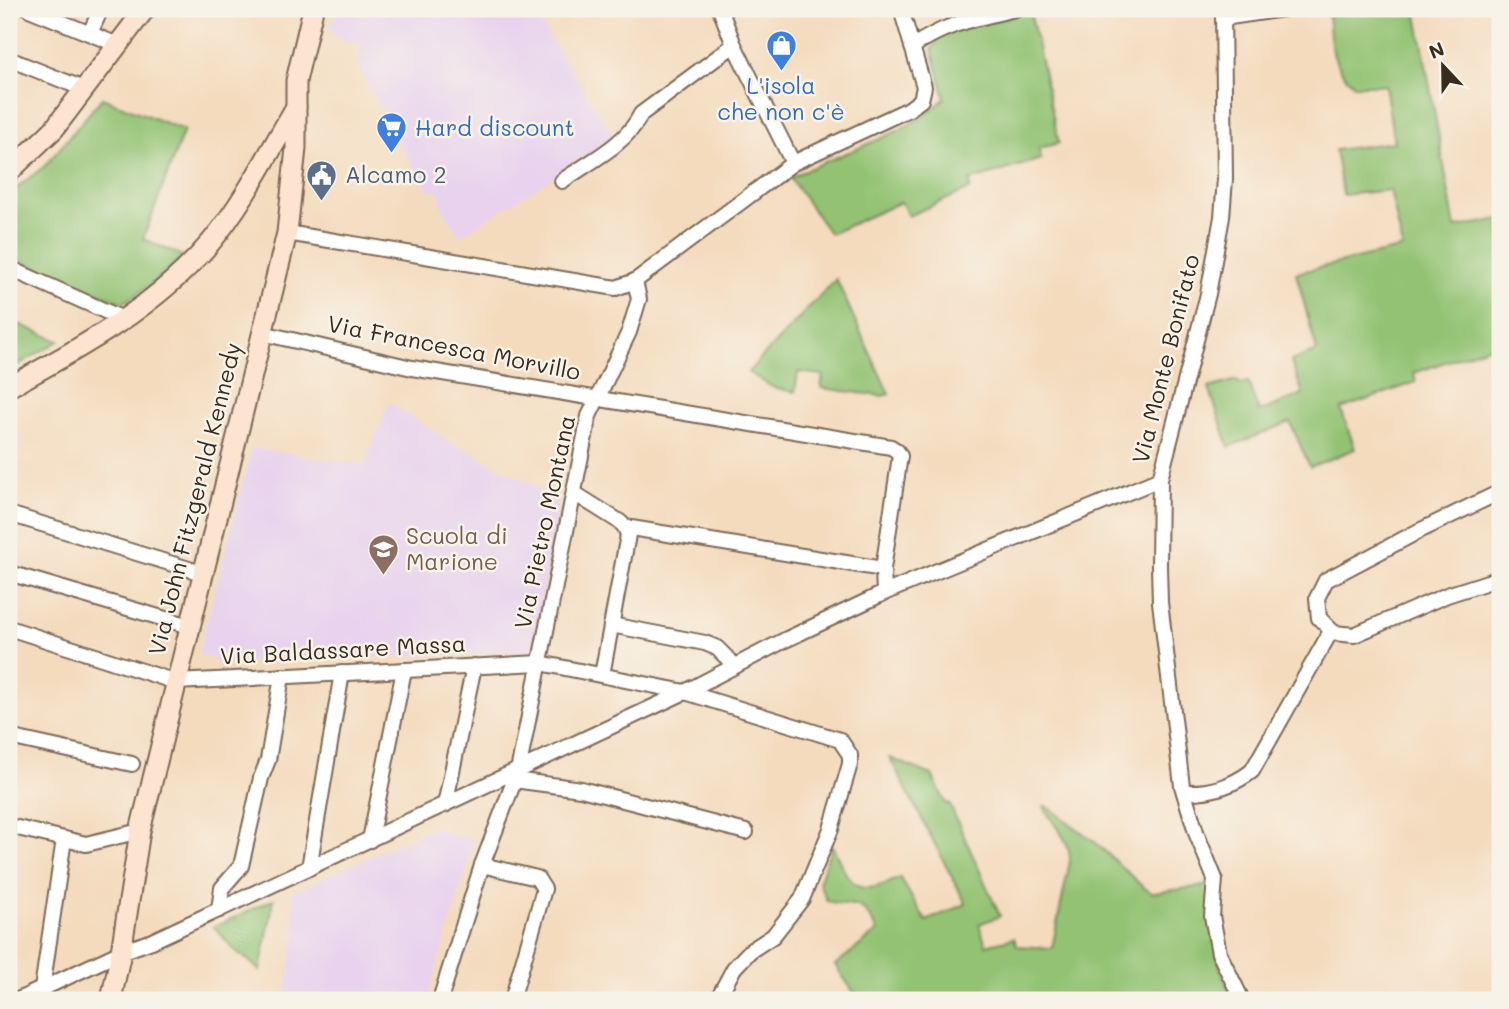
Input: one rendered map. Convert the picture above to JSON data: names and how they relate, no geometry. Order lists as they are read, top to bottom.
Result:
{
  "streets": {
    "street": [
      "Via Francesca Morvillo",
      "Via Monte Bonifato",
      "Via John Fitzgerald Kennedy",
      "Via Pietro Montana",
      "Via Baldassare Massa"
    ]
  },
  "crossings": [
    ["Via Francesca Morvillo", "Via John Fitzgerald Kennedy"],
    ["Via Francesca Morvillo", "Via Pietro Montana"],
    ["Via John Fitzgerald Kennedy", "Via Baldassare Massa"],
    ["Via Pietro Montana", "Via Baldassare Massa"]
  ],
  "places": {
    "shop": ["L'isola che non c'è"],
    "supermarket": ["Hard discount"],
    "public building": ["Alcamo 2"],
    "school or university": ["Scuola di Marione"]
  },
  "north": "top"
}
